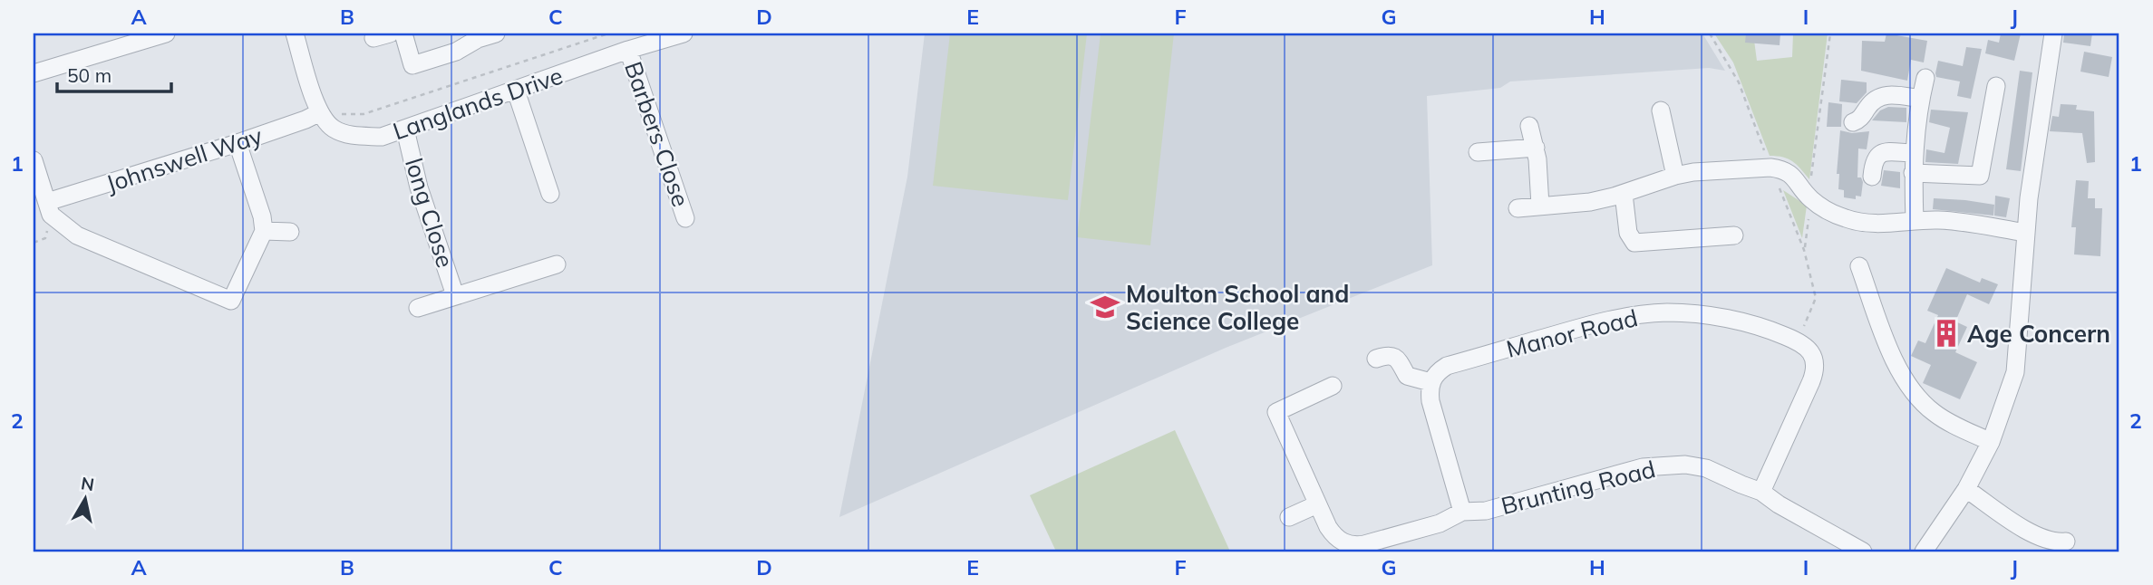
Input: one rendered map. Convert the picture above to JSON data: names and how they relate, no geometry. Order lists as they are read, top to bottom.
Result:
{
  "streets": {
    "street": [
      "Langlands Drive",
      "Barbers Close",
      "Johnswell Way",
      "long Close",
      "Manor Road",
      "Brunting Road"
    ]
  },
  "crossings": [
    ["Langlands Drive", "Barbers Close"],
    ["Langlands Drive", "Johnswell Way"],
    ["Langlands Drive", "long Close"]
  ],
  "places": {
    "school or university": ["Moulton School and Science College"],
    "building": ["Age Concern"]
  },
  "scale_bar": "50 m",
  "north": "top",
  "grid": {
    "columns": [
      "A",
      "B",
      "C",
      "D",
      "E",
      "F",
      "G",
      "H",
      "I",
      "J"
    ],
    "rows": ["1", "2"]
  }
}
